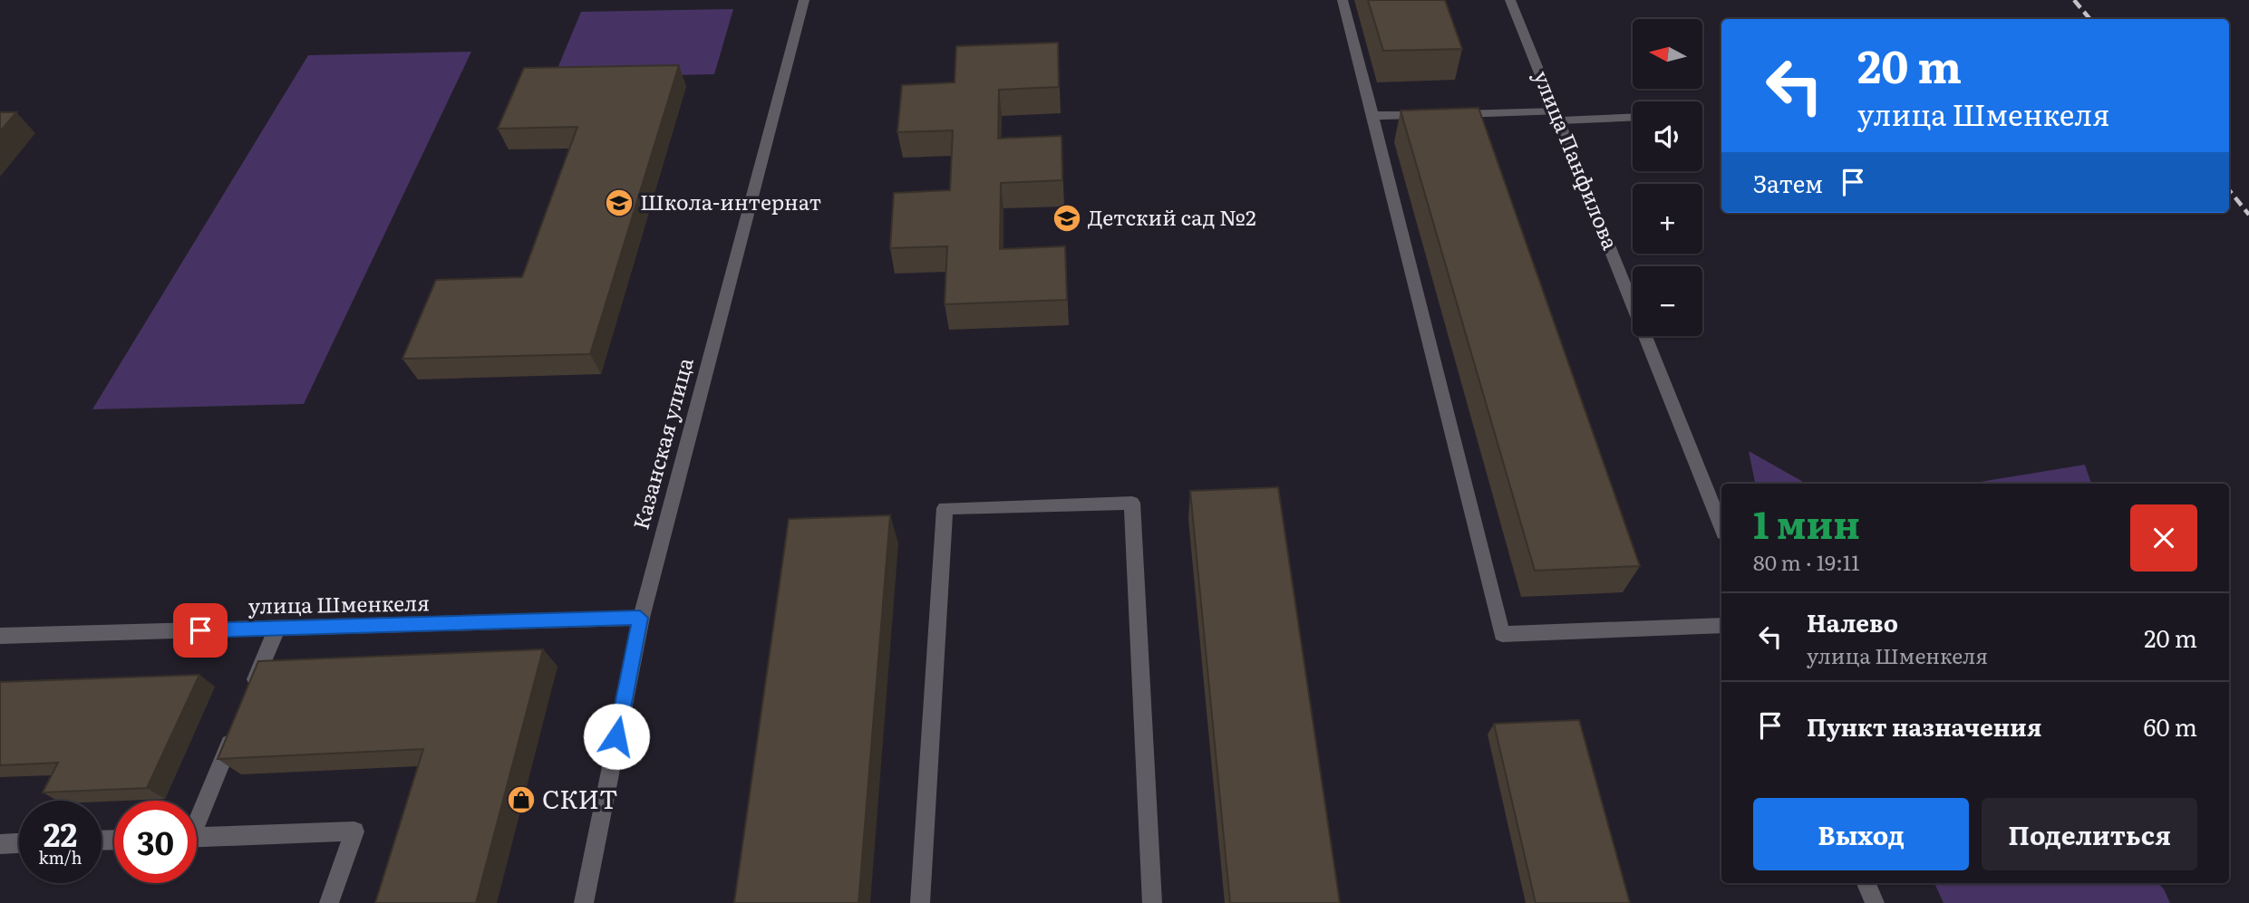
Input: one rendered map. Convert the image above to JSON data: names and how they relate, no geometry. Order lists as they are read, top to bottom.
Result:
{
  "streets": {
    "street": ["улица Панфилова", "Казанская улица", "улица Шменкеля"]
  },
  "crossings": [
    ["Казанская улица", "улица Шменкеля"]
  ],
  "places": {
    "school or university": ["Школа-интернат", "Детский сад №2"],
    "shop": ["СКИТ"]
  },
  "north": "left",
  "page": {
    "map_buttons": ["+", "−"],
    "turn": ["20 m", "улица Шменкеля"],
    "then": "Затем",
    "heading": ["1 мин", "80 m · 19:11"],
    "list": [
      {
        "name": "Налево",
        "note": "улица Шменкеля",
        "value": "20 m"
      },
      {
        "name": "Пункт назначения",
        "value": "60 m"
      }
    ],
    "buttons": ["Выход", "Поделиться"],
    "speed": "22 km/h",
    "limit": "30"
  }
}
